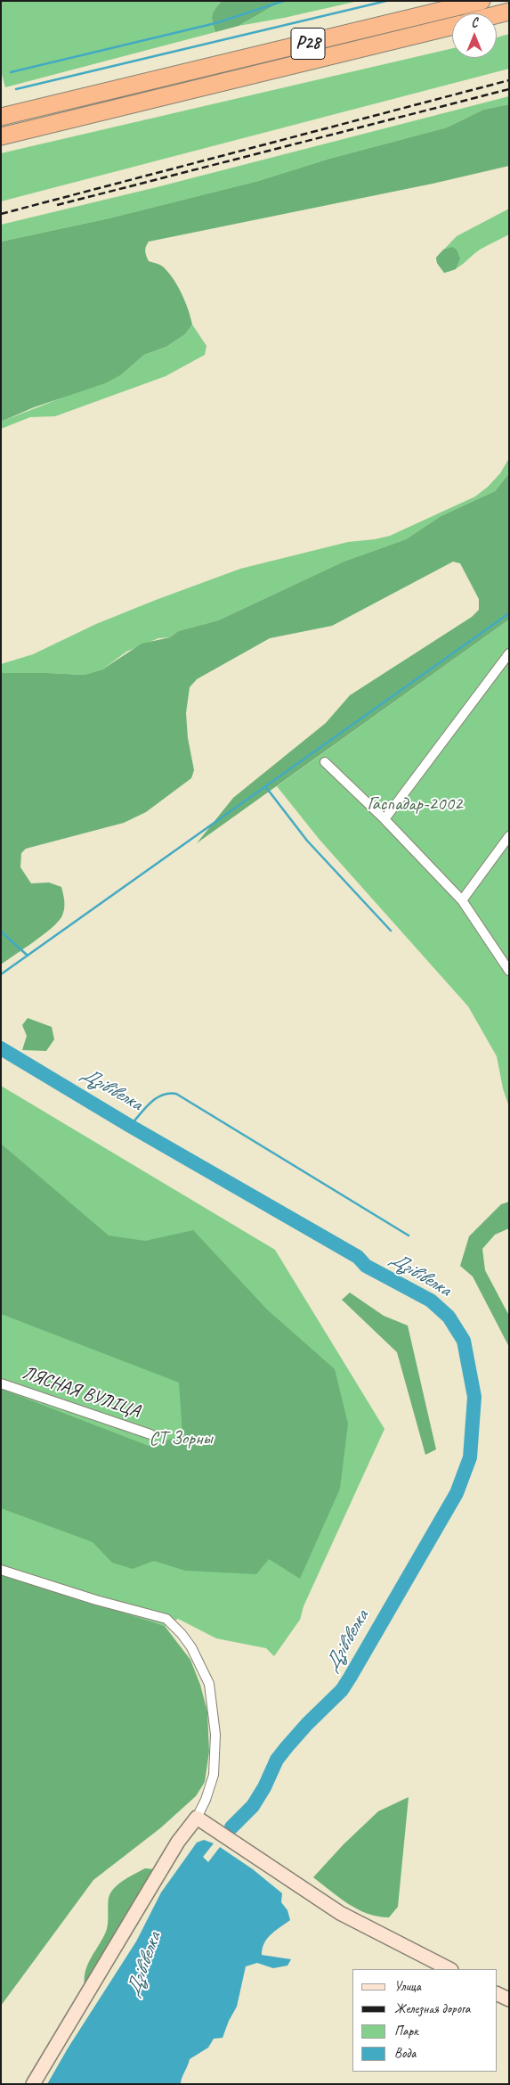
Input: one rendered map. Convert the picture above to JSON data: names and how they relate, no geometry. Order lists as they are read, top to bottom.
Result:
{
  "streets": {
    "highway": ["Р28"],
    "street": ["ЛЯСНАЯ ВУЛІЦА"]
  },
  "water": ["Дзівівелка"],
  "parks": ["Гаспадар-2002", "СТ Зорны"],
  "legend": [
    "Улица",
    "Железная дорога",
    "Парк",
    "Вода"
  ],
  "north": "top"
}
